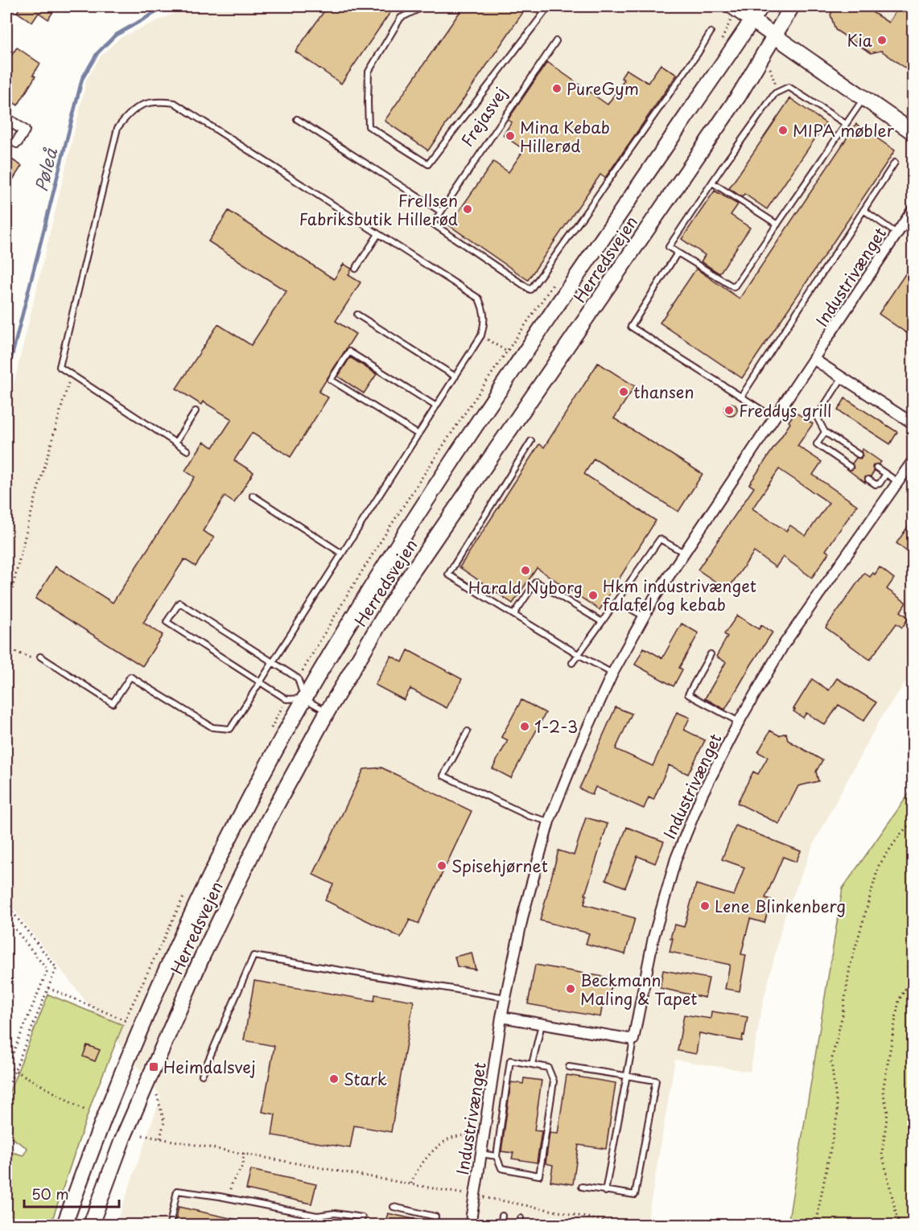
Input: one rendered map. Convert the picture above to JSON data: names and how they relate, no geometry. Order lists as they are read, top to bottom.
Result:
{
  "streets": {
    "street": ["Herredsvejen", "Industrivænget"],
    "lane": ["Frejasvej"]
  },
  "water": ["Pøleå"],
  "places": {
    "other": [
      "Kia",
      "PureGym",
      "MIPA møbler",
      "Mina Kebab Hillerød",
      "Frellsen Fabriksbutik Hillerød",
      "thansen",
      "Freddys grill",
      "Harald Nyborg",
      "Hkm industrivænget falafel og kebab",
      "1-2-3",
      "Spisehjørnet",
      "Lene Blinkenberg",
      "Beckmann Maling & Tapet",
      "Stark"
    ],
    "transit": ["Heimdalsvej"]
  },
  "scale_bar": "50 m"
}
